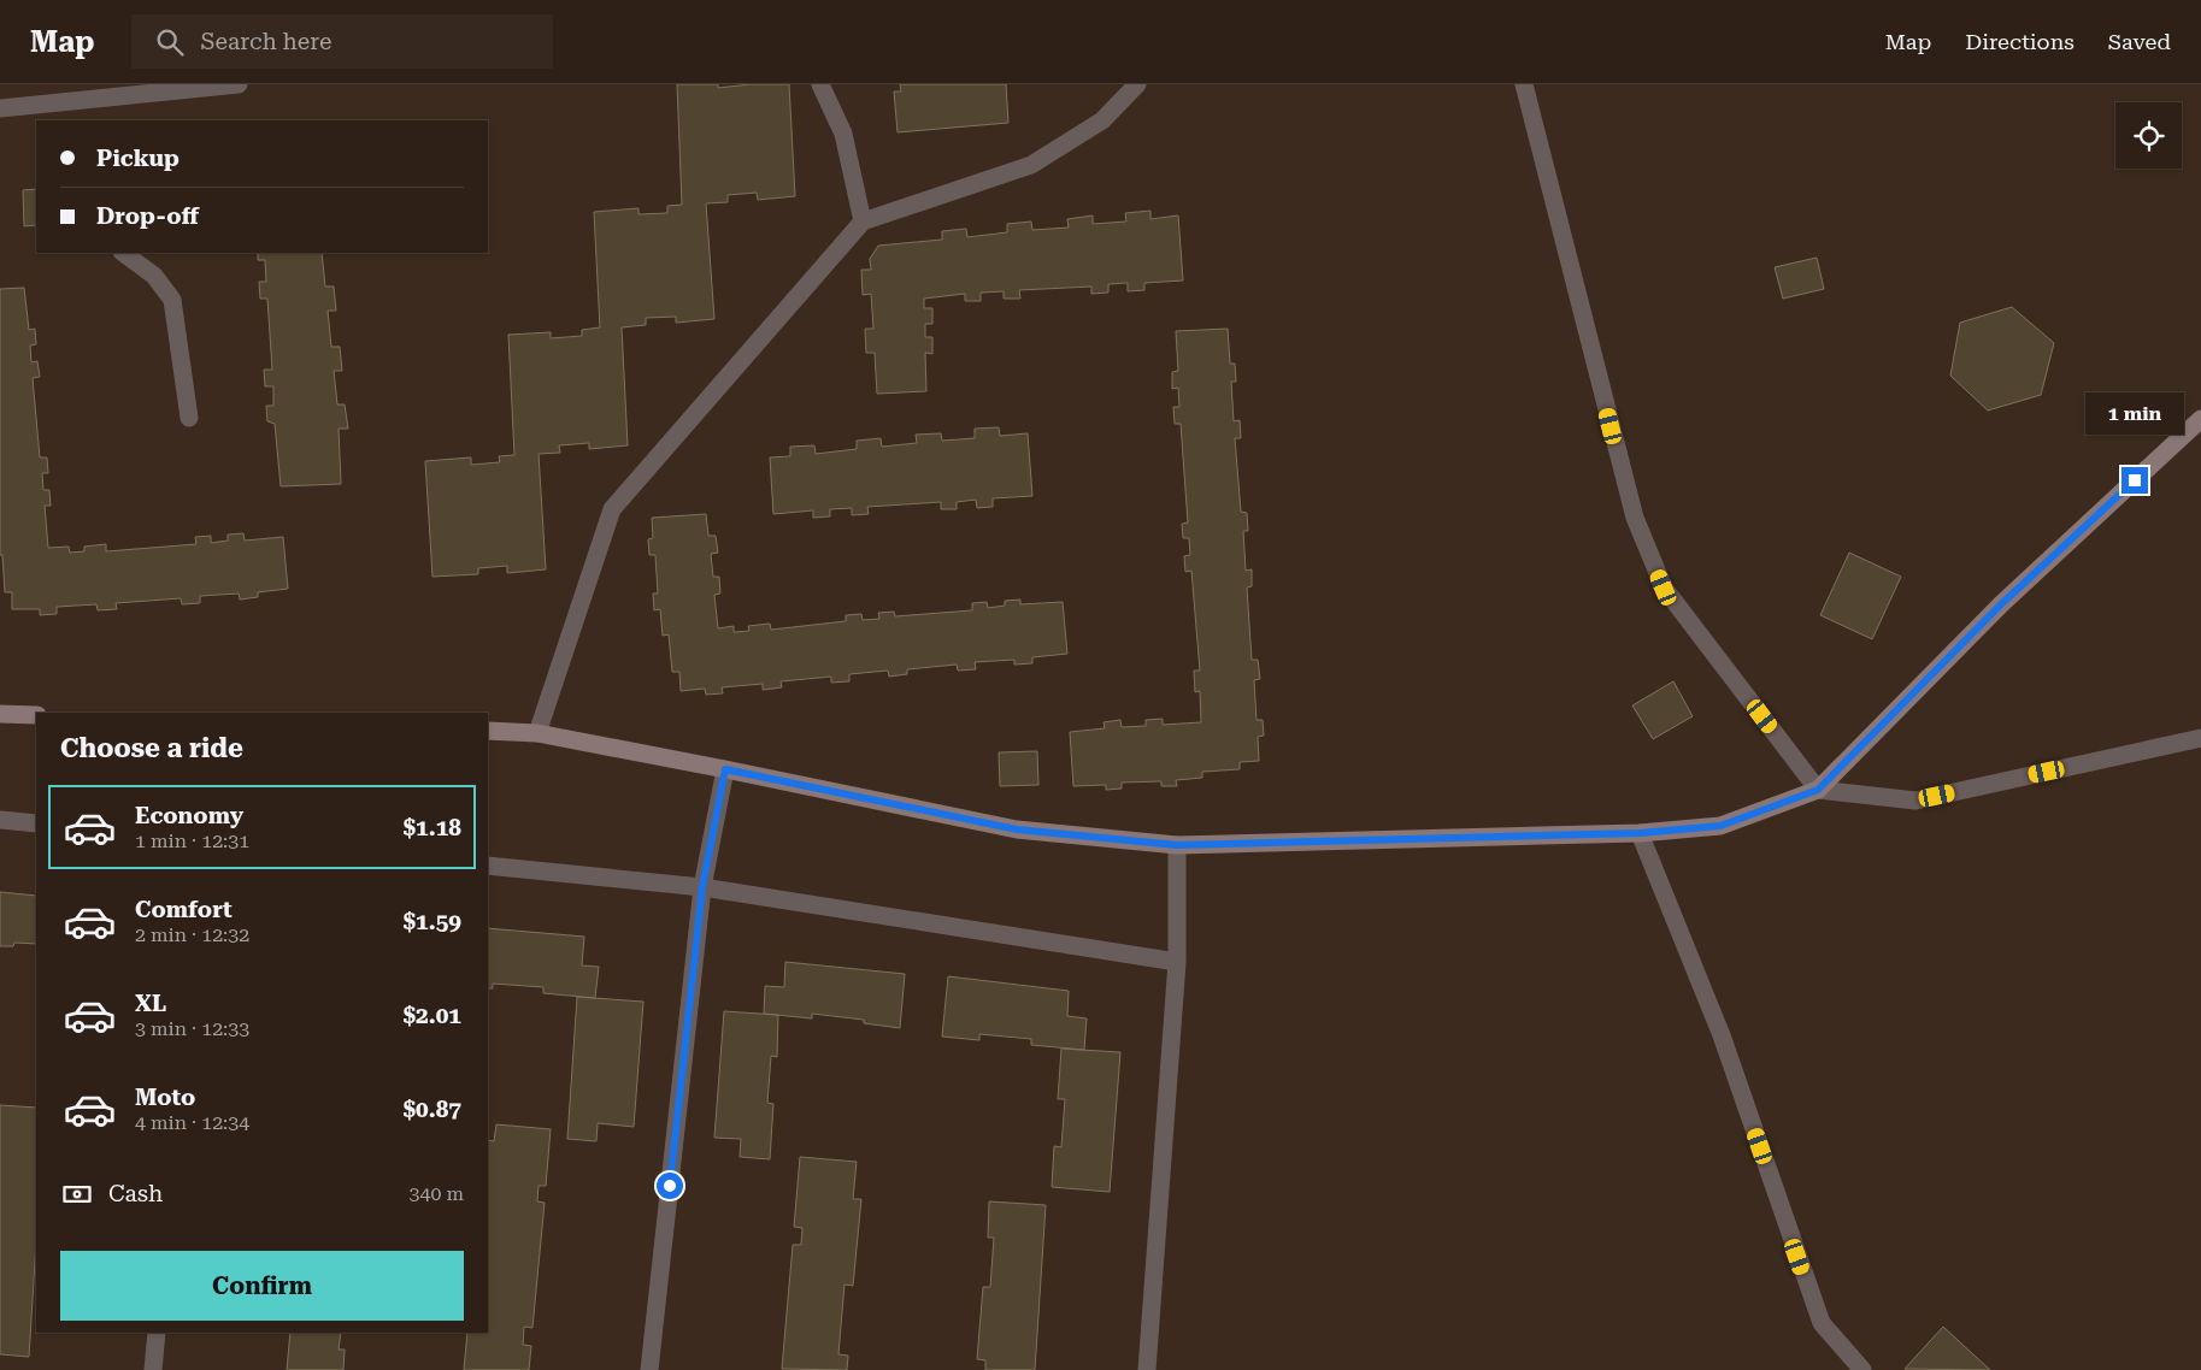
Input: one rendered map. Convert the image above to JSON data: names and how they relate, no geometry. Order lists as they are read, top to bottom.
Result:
{
  "page": {
    "header": "Map",
    "search": "Search here",
    "nav": ["Map", "Directions", "Saved"],
    "banner": ["Pickup", "Drop-off"],
    "bubble": "1 min",
    "heading": "Choose a ride",
    "list": [
      {
        "name": "Economy",
        "note": "1 min · 12:31",
        "value": "$1.18"
      },
      {
        "name": "Comfort",
        "note": "2 min · 12:32",
        "value": "$1.59"
      },
      {
        "name": "XL",
        "note": "3 min · 12:33",
        "value": "$2.01"
      },
      {
        "name": "Moto",
        "note": "4 min · 12:34",
        "value": "$0.87"
      }
    ],
    "pay": ["Cash", "340 m"],
    "buttons": "Confirm"
  }
}
